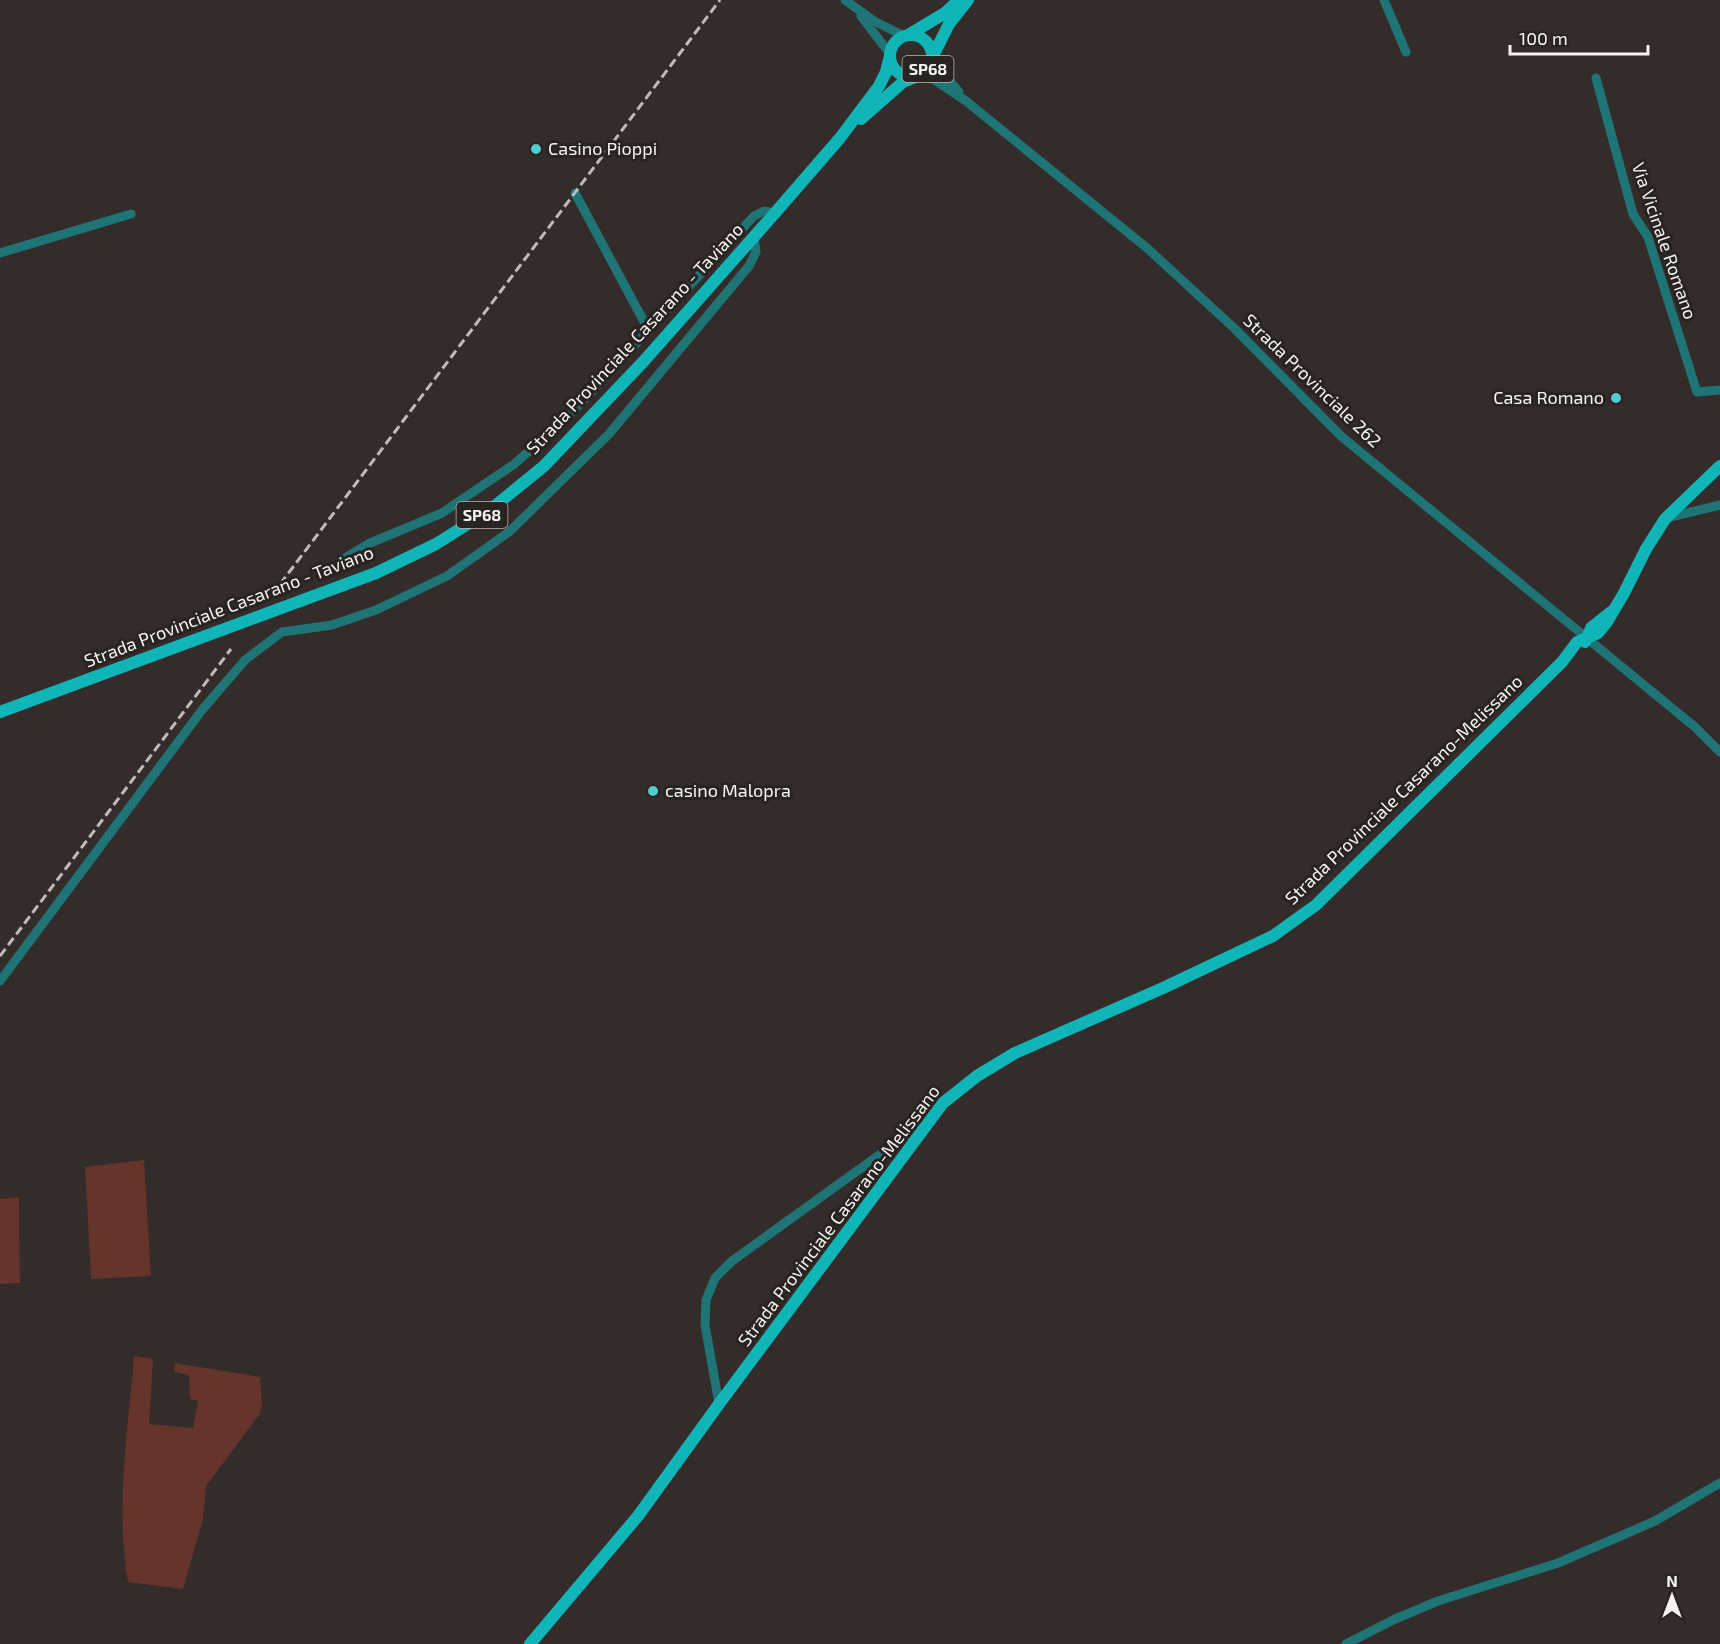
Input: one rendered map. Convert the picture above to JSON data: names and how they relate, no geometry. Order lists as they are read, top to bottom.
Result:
{
  "streets": {
    "main road": ["SP68", "Strada Provinciale Casarano - Taviano", "Strada Provinciale Casarano-Melissano"],
    "street": ["Via Vicinale Romano", "Strada Provinciale 262"]
  },
  "crossings": [
    ["SP68", "Strada Provinciale Casarano - Taviano"],
    ["Strada Provinciale 262", "Strada Provinciale Casarano-Melissano"]
  ],
  "places": ["Casino Pioppi", "Casa Romano", "casino Malopra"],
  "scale_bar": "100 m",
  "north": "top"
}
